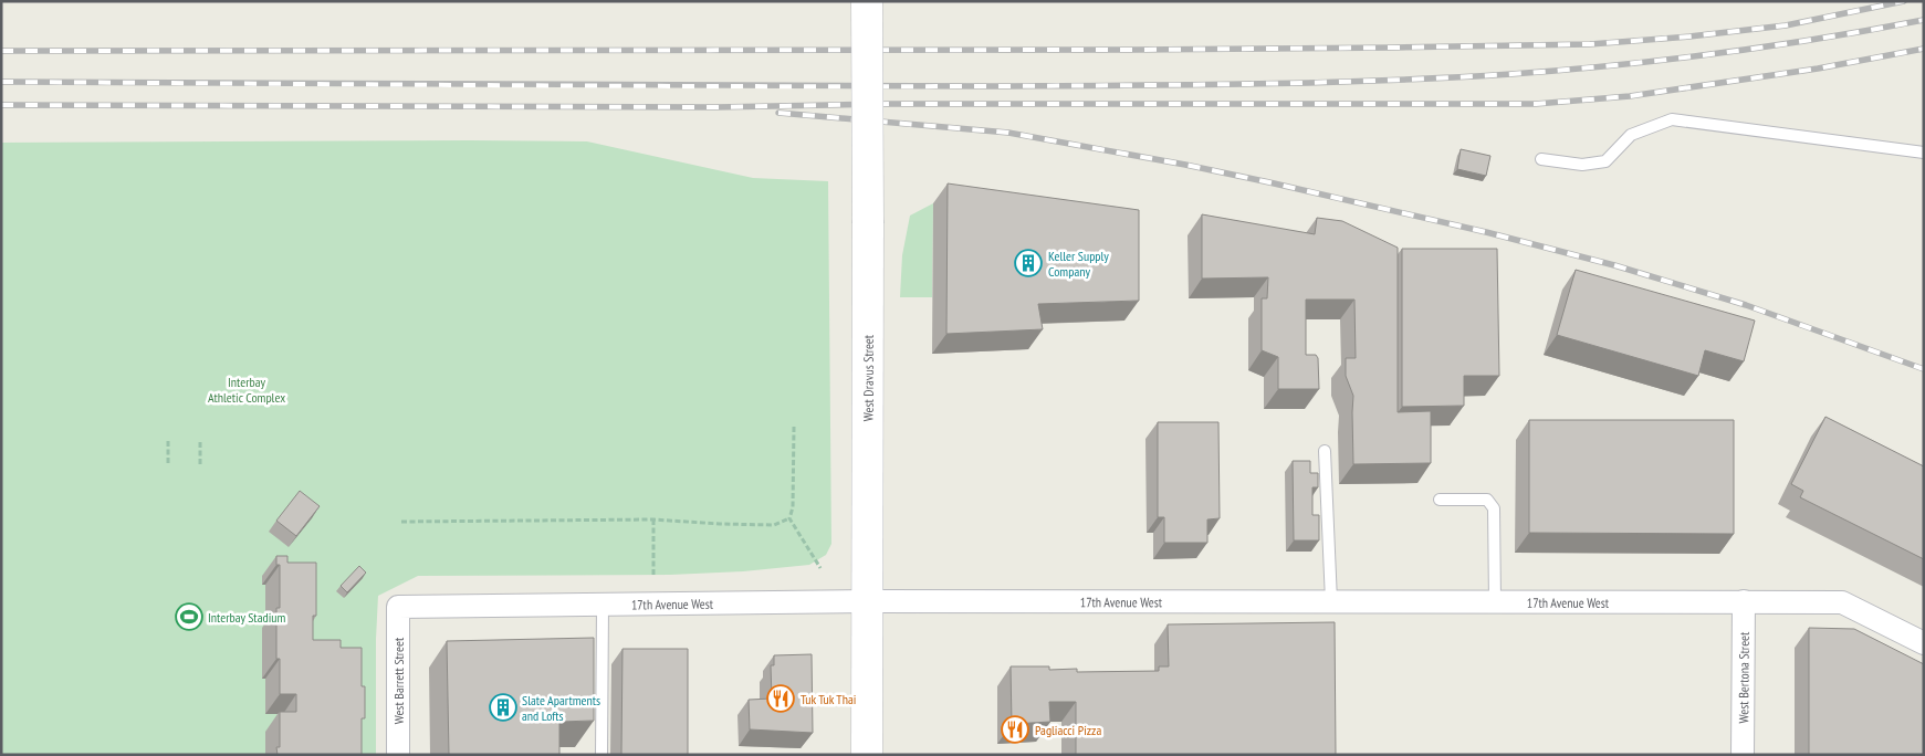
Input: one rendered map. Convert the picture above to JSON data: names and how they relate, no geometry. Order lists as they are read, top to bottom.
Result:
{
  "streets": {
    "main road": ["West Dravus Street"],
    "street": ["17th Avenue West", "West Bertona Street", "West Barrett Street"]
  },
  "crossings": [
    ["West Dravus Street", "17th Avenue West"],
    ["17th Avenue West", "West Bertona Street"],
    ["17th Avenue West", "West Barrett Street"]
  ],
  "parks": ["Interbay Athletic Complex"],
  "places": {
    "building": ["Keller Supply Company", "Slate Apartments and Lofts"],
    "sports": ["Interbay Stadium"],
    "restaurant": ["Tuk Tuk Thai", "Pagliacci Pizza"]
  }
}
